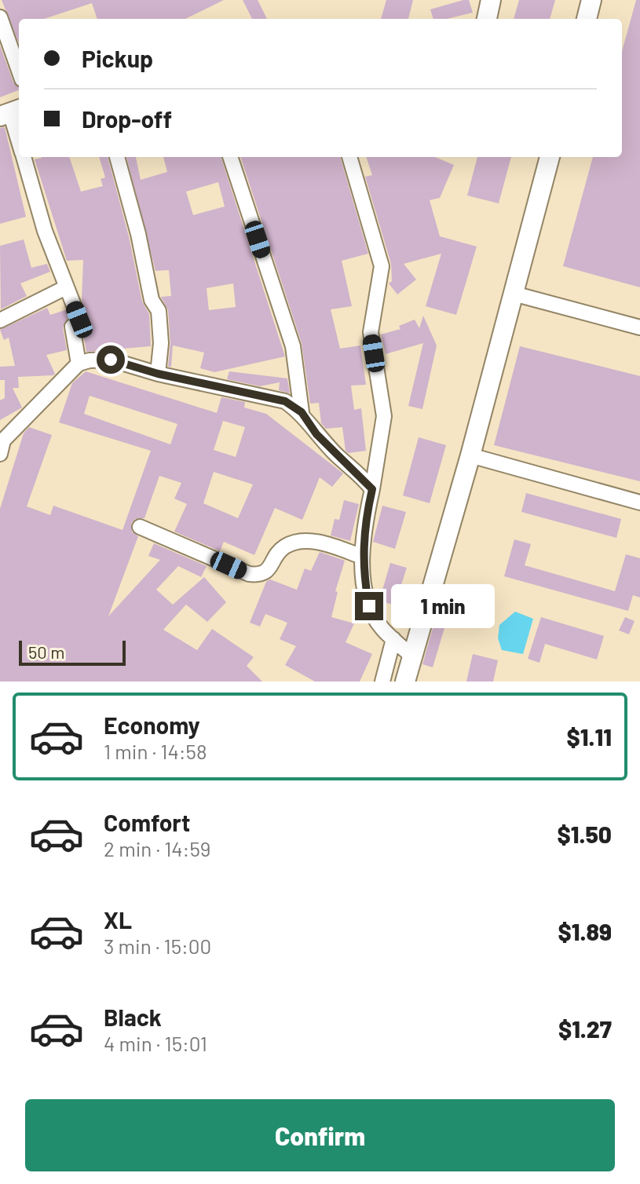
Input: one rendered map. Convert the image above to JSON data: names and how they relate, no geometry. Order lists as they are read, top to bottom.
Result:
{
  "scale_bar": "50 m",
  "page": {
    "banner": ["Pickup", "Drop-off"],
    "bubble": "1 min",
    "scale": "50 m",
    "list": [
      {
        "name": "Economy",
        "note": "1 min · 14:58",
        "value": "$1.11"
      },
      {
        "name": "Comfort",
        "note": "2 min · 14:59",
        "value": "$1.50"
      },
      {
        "name": "XL",
        "note": "3 min · 15:00",
        "value": "$1.89"
      },
      {
        "name": "Black",
        "note": "4 min · 15:01",
        "value": "$1.27"
      }
    ],
    "buttons": "Confirm"
  }
}
